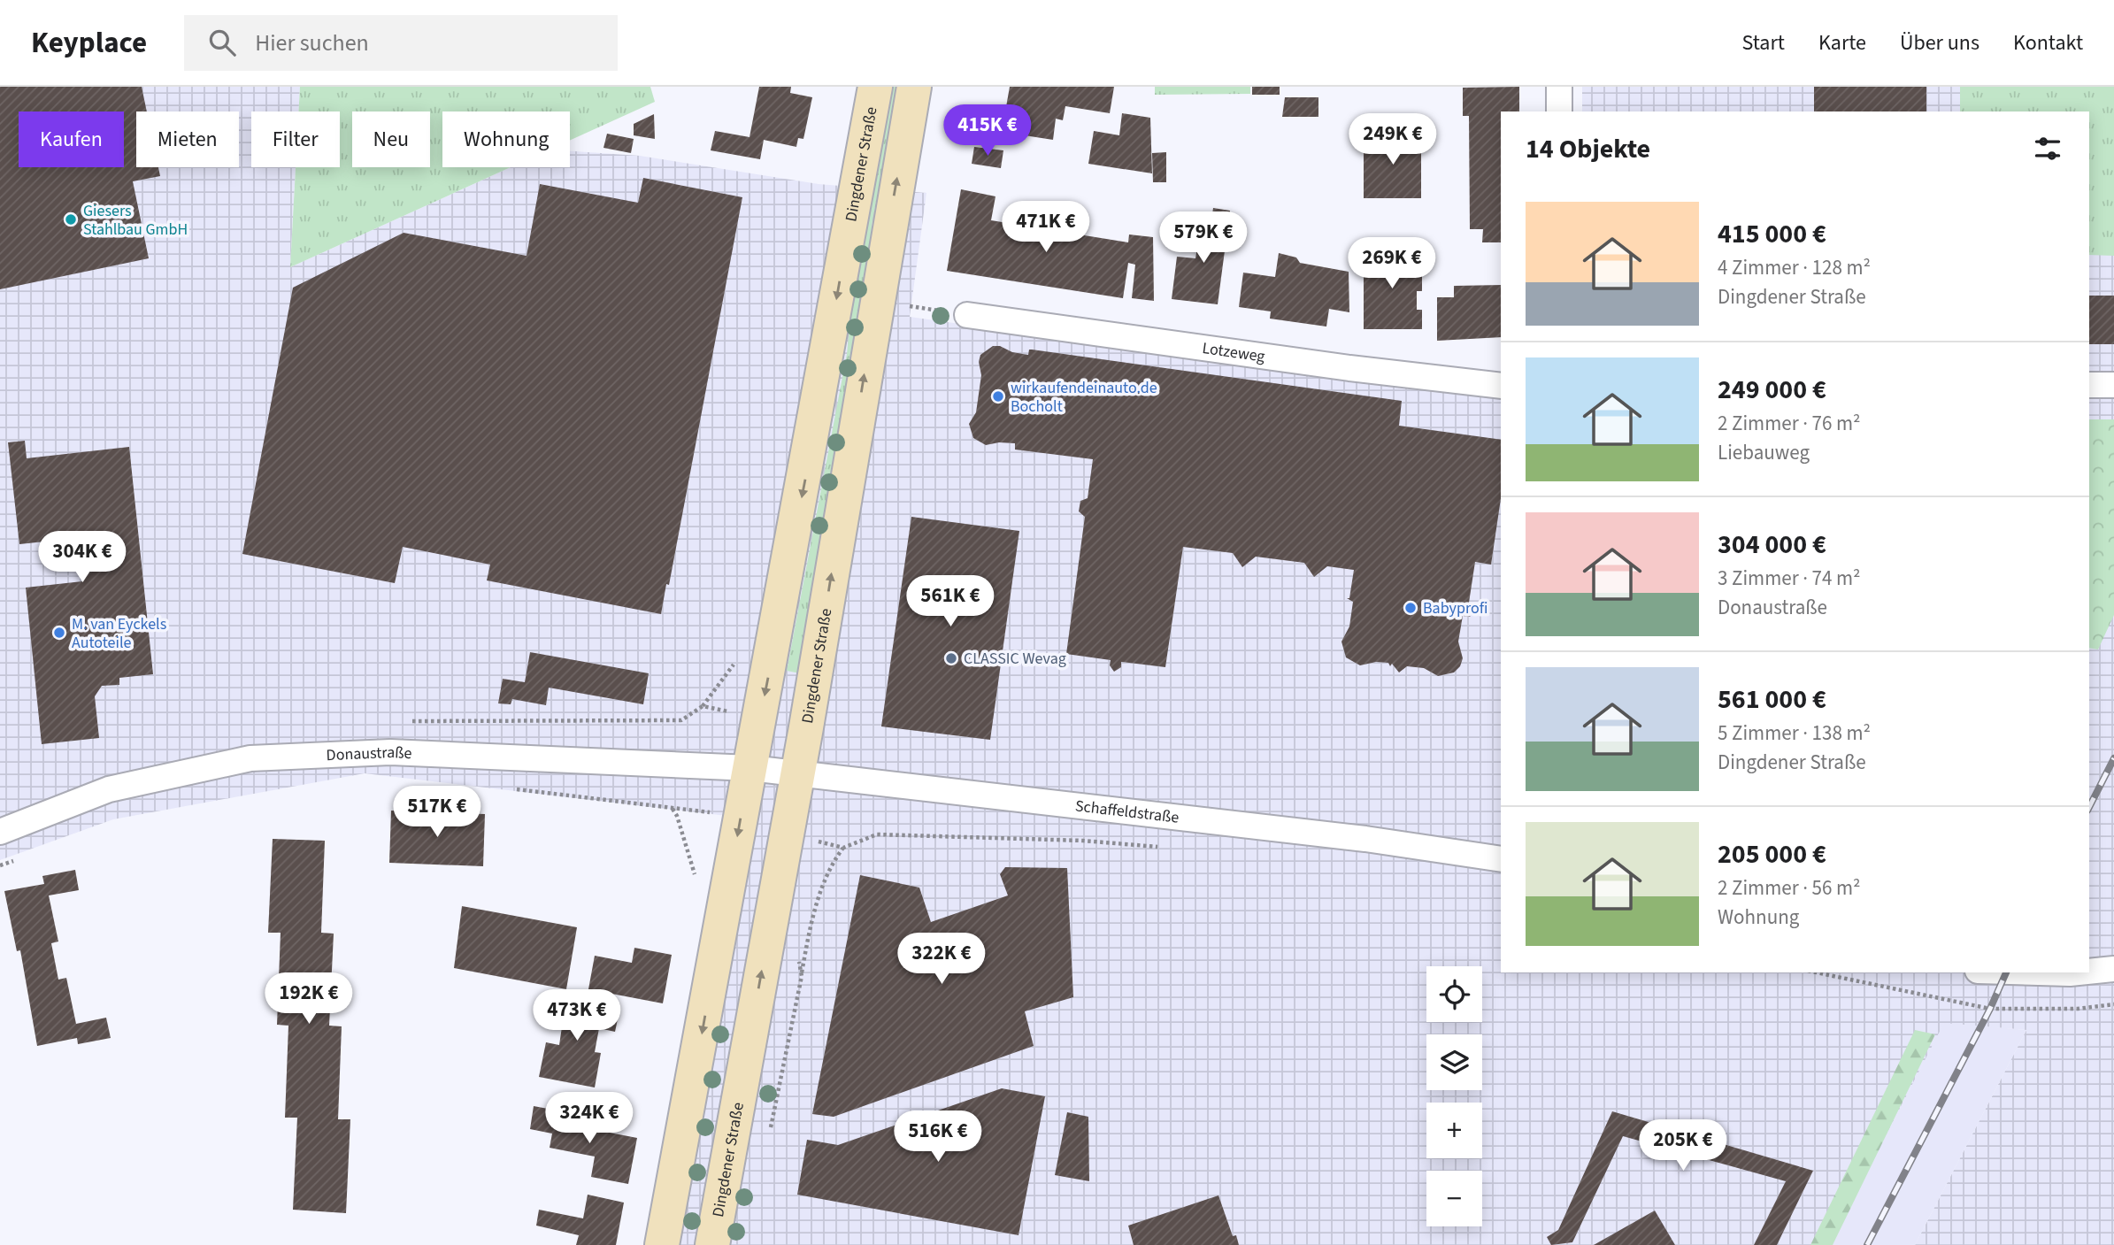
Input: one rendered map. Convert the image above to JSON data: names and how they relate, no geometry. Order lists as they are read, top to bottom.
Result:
{
  "streets": {
    "main road": ["Dingdener Straße"],
    "street": ["Lotzeweg", "Donaustraße", "Schaffeldstraße"]
  },
  "crossings": [
    ["Dingdener Straße", "Donaustraße"],
    ["Dingdener Straße", "Schaffeldstraße"],
    ["Donaustraße", "Schaffeldstraße"]
  ],
  "places": [
    "Giesers Stahlbau GmbH",
    "wirkaufendeinauto.de Bocholt",
    "Babyprofi",
    "M. van Eyckels Autoteile",
    "CLASSIC Wevag"
  ],
  "page": {
    "header": "Keyplace",
    "search": "Hier suchen",
    "nav": [
      "Start",
      "Karte",
      "Über uns",
      "Kontakt"
    ],
    "price": [
      "415K €",
      "249K €",
      "471K €",
      "579K €",
      "269K €",
      "304K €",
      "561K €",
      "517K €",
      "322K €",
      "192K €",
      "473K €",
      "324K €",
      "516K €",
      "205K €"
    ],
    "chip": [
      "Kaufen",
      "Mieten",
      "Filter",
      "Neu",
      "Wohnung"
    ],
    "heading": "14 Objekte",
    "list": [
      {
        "name": "415 000 €",
        "note": "4 Zimmer · 128 m² · Dingdener Straße"
      },
      {
        "name": "249 000 €",
        "note": "2 Zimmer · 76 m² · Liebauweg"
      },
      {
        "name": "304 000 €",
        "note": "3 Zimmer · 74 m² · Donaustraße"
      },
      {
        "name": "561 000 €",
        "note": "5 Zimmer · 138 m² · Dingdener Straße"
      },
      {
        "name": "205 000 €",
        "note": "2 Zimmer · 56 m² · Wohnung"
      }
    ],
    "map_buttons": ["+", "−"]
  }
}
